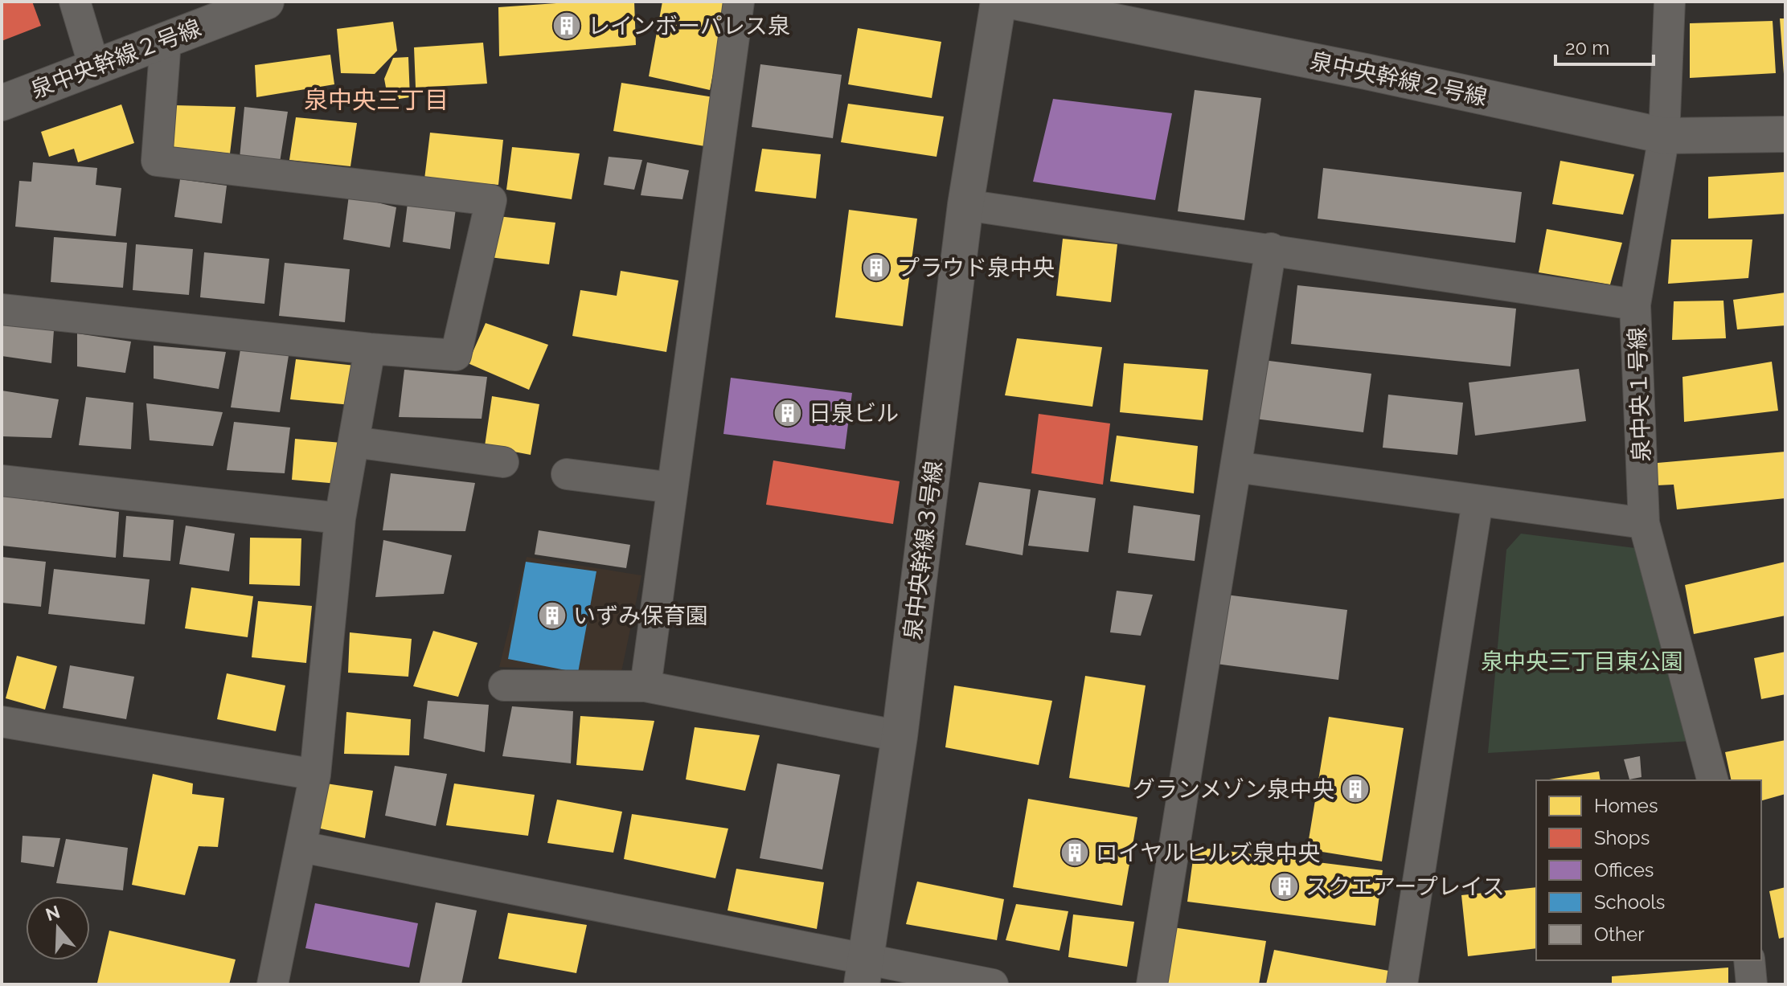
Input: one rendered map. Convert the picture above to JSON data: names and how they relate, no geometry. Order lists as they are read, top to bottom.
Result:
{
  "streets": {
    "street": ["泉中央幹線２号線", "泉中央１号線", "泉中央幹線３号線"]
  },
  "crossings": [
    ["泉中央幹線２号線", "泉中央１号線"]
  ],
  "districts": ["泉中央三丁目"],
  "parks": ["泉中央三丁目東公園"],
  "places": {
    "building": [
      "レインボーパレス泉",
      "プラウド泉中央",
      "日泉ビル",
      "いずみ保育園",
      "グランメゾン泉中央",
      "ロイヤルヒルズ泉中央",
      "スクエアープレイス"
    ]
  },
  "legend": [
    "Homes",
    "Shops",
    "Offices",
    "Schools",
    "Other"
  ],
  "scale_bar": "20 m",
  "north": "top"
}
